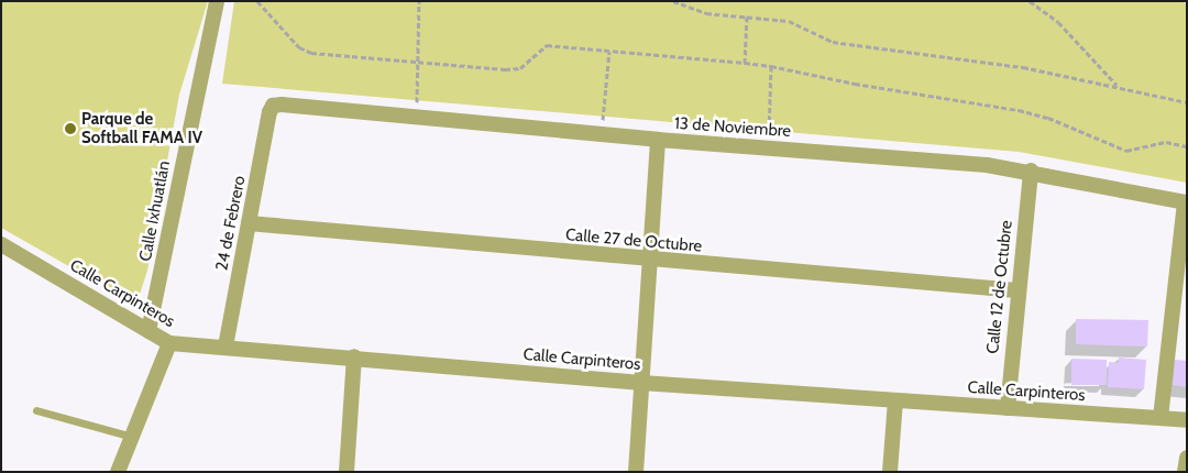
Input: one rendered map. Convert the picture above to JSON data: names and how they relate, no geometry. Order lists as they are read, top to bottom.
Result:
{
  "streets": {
    "street": [
      "13 de Noviembre",
      "Calle Ixhuatlán",
      "24 de Febrero",
      "Calle 27 de Octubre",
      "Calle 12 de Octubre",
      "Calle Carpinteros"
    ]
  },
  "crossings": [
    ["13 de Noviembre", "24 de Febrero"],
    ["13 de Noviembre", "Calle 12 de Octubre"],
    ["Calle Ixhuatlán", "Calle Carpinteros"],
    ["24 de Febrero", "Calle 27 de Octubre"],
    ["24 de Febrero", "Calle Carpinteros"],
    ["Calle 27 de Octubre", "Calle 12 de Octubre"],
    ["Calle 12 de Octubre", "Calle Carpinteros"]
  ],
  "places": ["Parque de Softball FAMA IV"]
}
